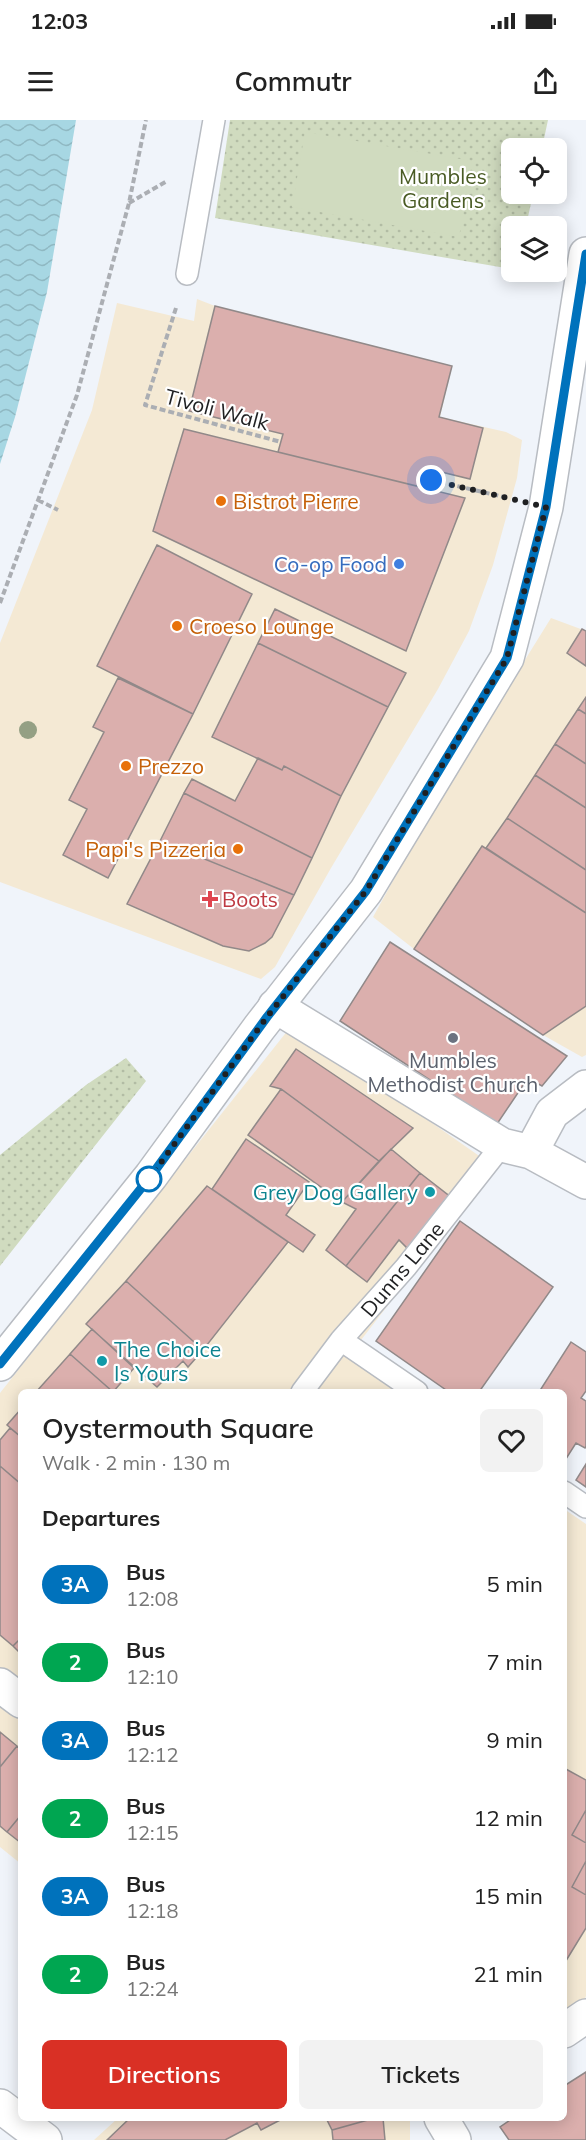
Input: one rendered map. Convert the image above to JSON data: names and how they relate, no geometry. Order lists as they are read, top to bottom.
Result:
{
  "streets": {
    "lane": ["Dunns Lane"],
    "path": ["Tivoli Walk"]
  },
  "parks": ["Mumbles Gardens"],
  "places": {
    "other": [
      "Bistrot Pierre",
      "Co-op Food",
      "Croeso Lounge",
      "Prezzo",
      "Papi's Pizzeria",
      "Mumbles Methodist Church",
      "Grey Dog Gallery",
      "The Choice Is Yours"
    ],
    "health": ["Boots"]
  },
  "lines": ["bus line 3A"],
  "page": {
    "status": "12:03",
    "header": "Commutr",
    "heading": [
      ["Oystermouth Square", "Walk · 2 min · 130 m"],
      "Departures"
    ],
    "list": [
      {
        "mark": "3A",
        "name": "Bus",
        "note": "12:08",
        "value": "5 min"
      },
      {
        "mark": "2",
        "name": "Bus",
        "note": "12:10",
        "value": "7 min"
      },
      {
        "mark": "3A",
        "name": "Bus",
        "note": "12:12",
        "value": "9 min"
      },
      {
        "mark": "2",
        "name": "Bus",
        "note": "12:15",
        "value": "12 min"
      },
      {
        "mark": "3A",
        "name": "Bus",
        "note": "12:18",
        "value": "15 min"
      },
      {
        "mark": "2",
        "name": "Bus",
        "note": "12:24",
        "value": "21 min"
      }
    ],
    "buttons": ["Directions", "Tickets"]
  }
}
